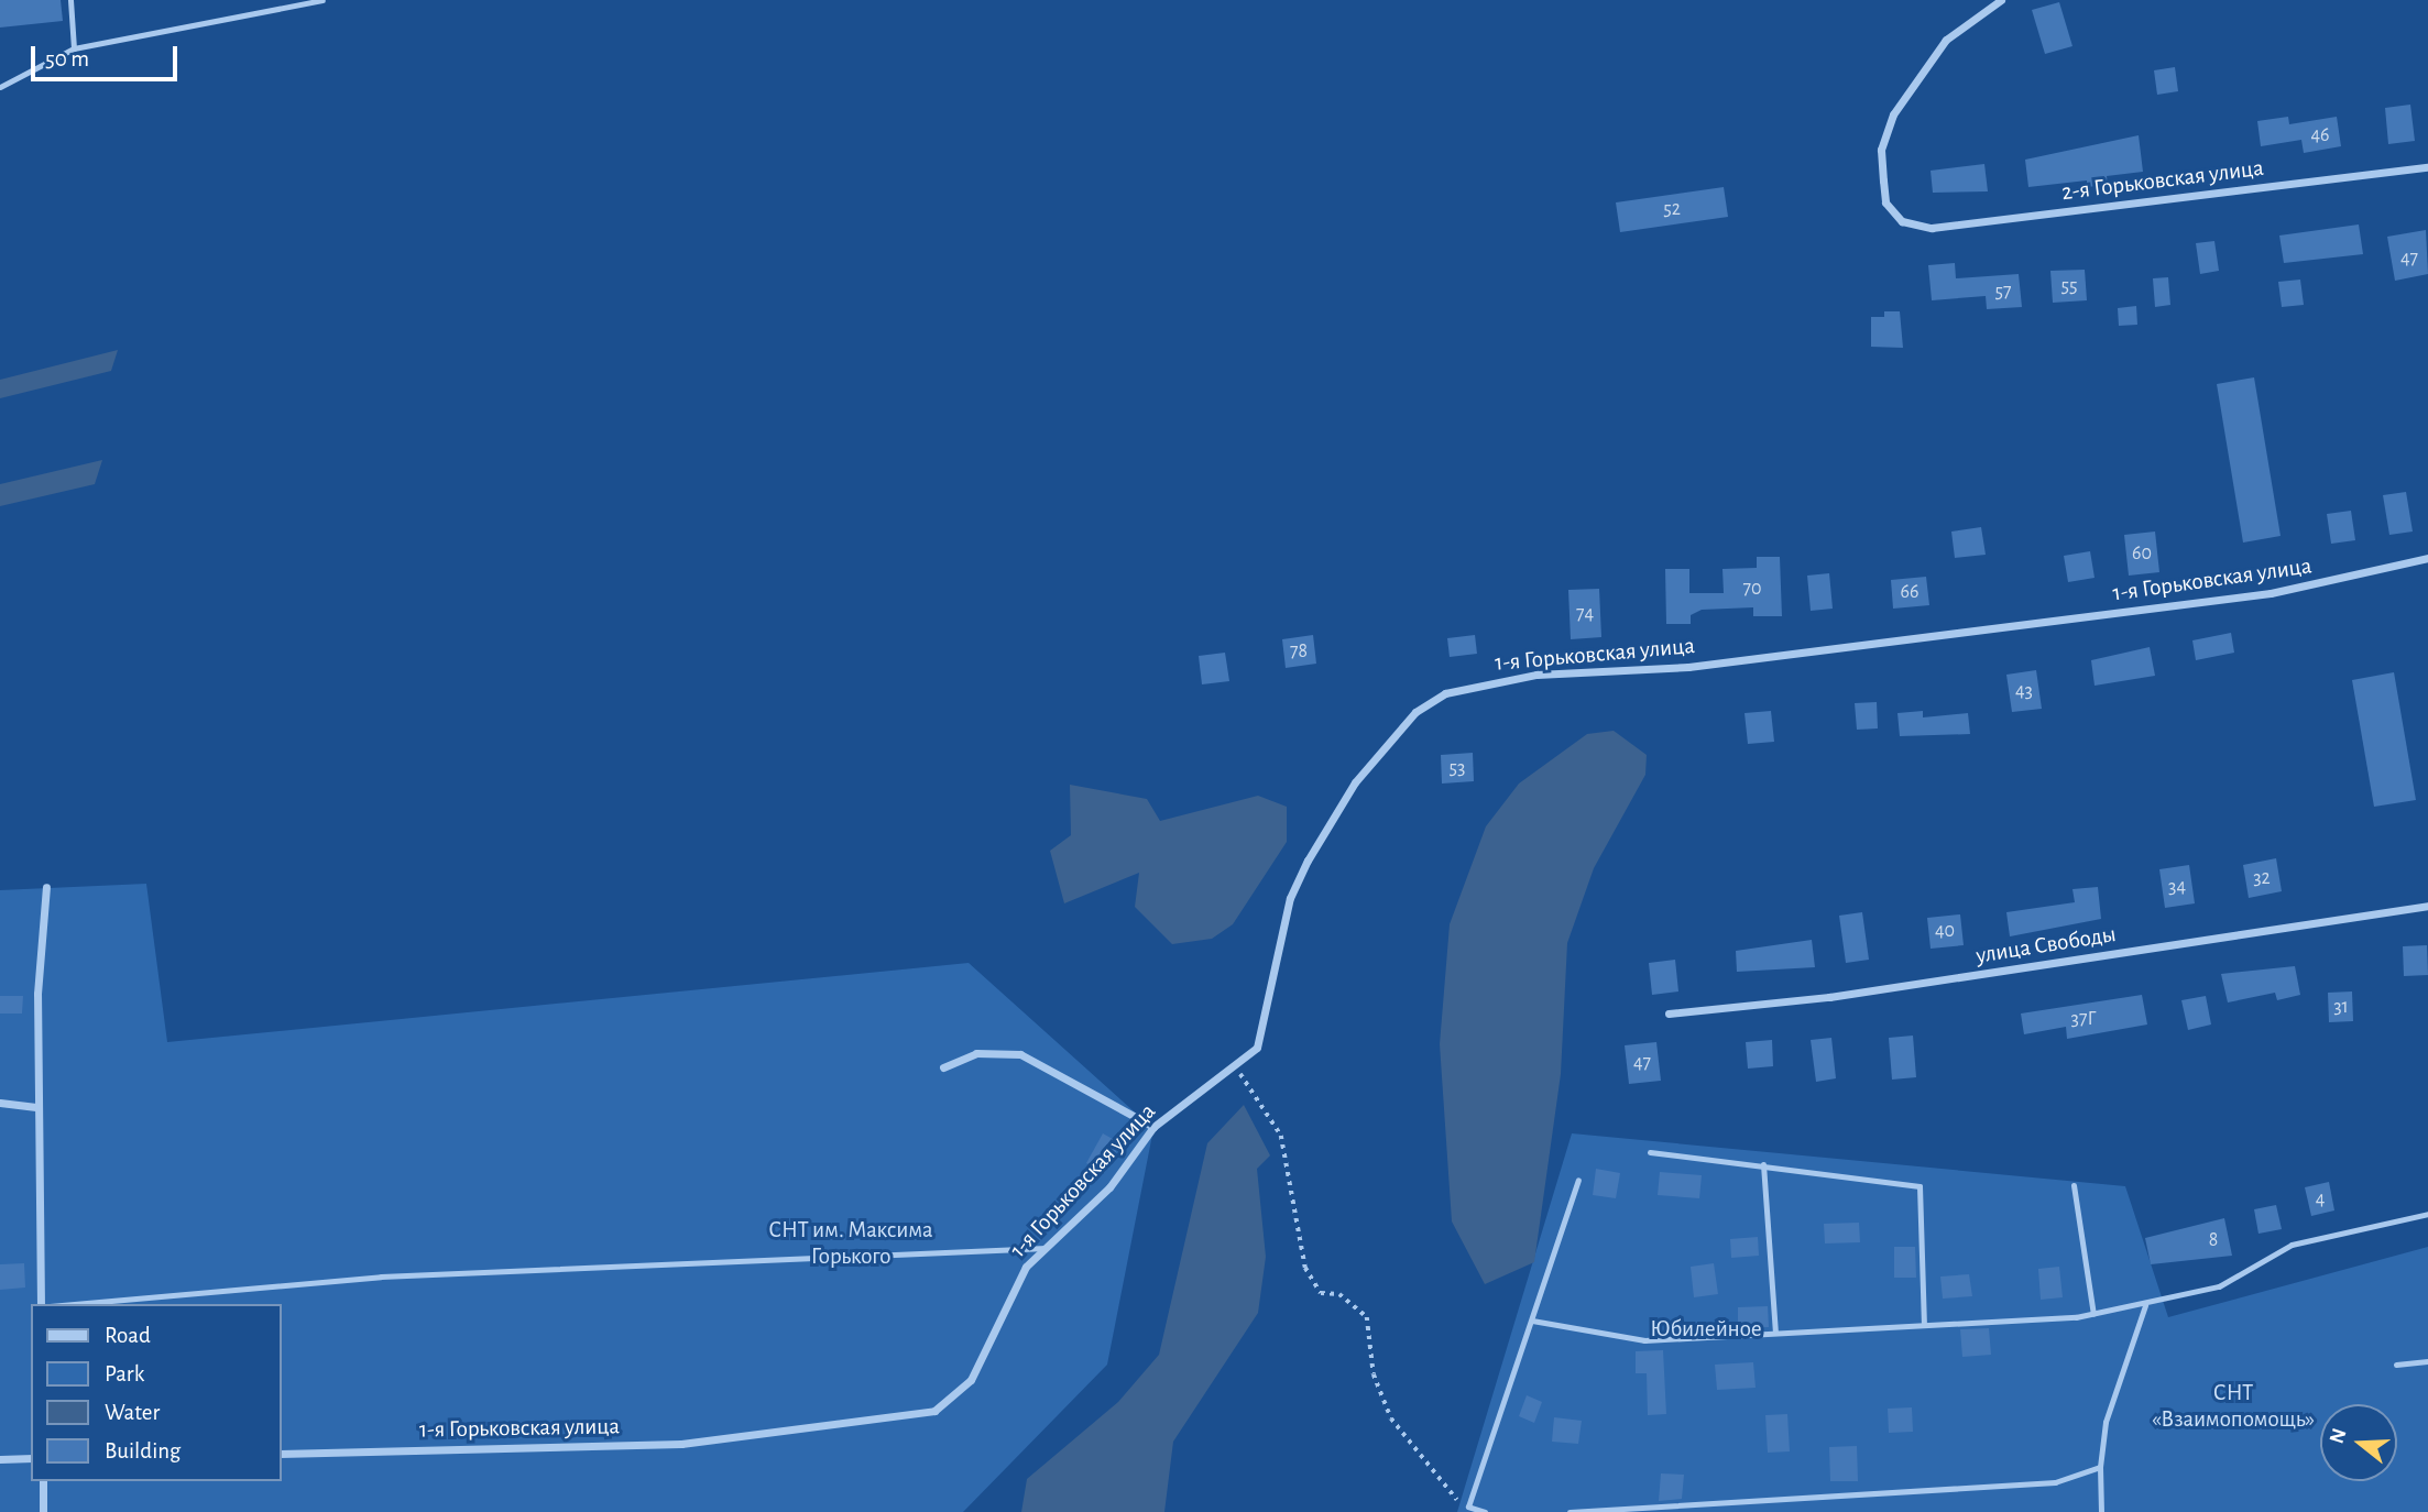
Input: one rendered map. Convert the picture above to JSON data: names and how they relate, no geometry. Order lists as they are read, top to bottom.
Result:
{
  "streets": {
    "street": ["2-я Горьковская улица", "1-я Горьковская улица", "улица Свободы"]
  },
  "parks": ["СНТ им. Максима Горького", "Юбилейное", "СНТ «Взаимопомощь»"],
  "house_numbers": [
    "46",
    "52",
    "47",
    "55",
    "57",
    "60",
    "70",
    "66",
    "74",
    "78",
    "43",
    "53",
    "32",
    "34",
    "40",
    "31",
    "37Г",
    "47",
    "4",
    "8"
  ],
  "legend": [
    "Road",
    "Park",
    "Water",
    "Building"
  ],
  "scale_bar": "50 m",
  "north": "left"
}
